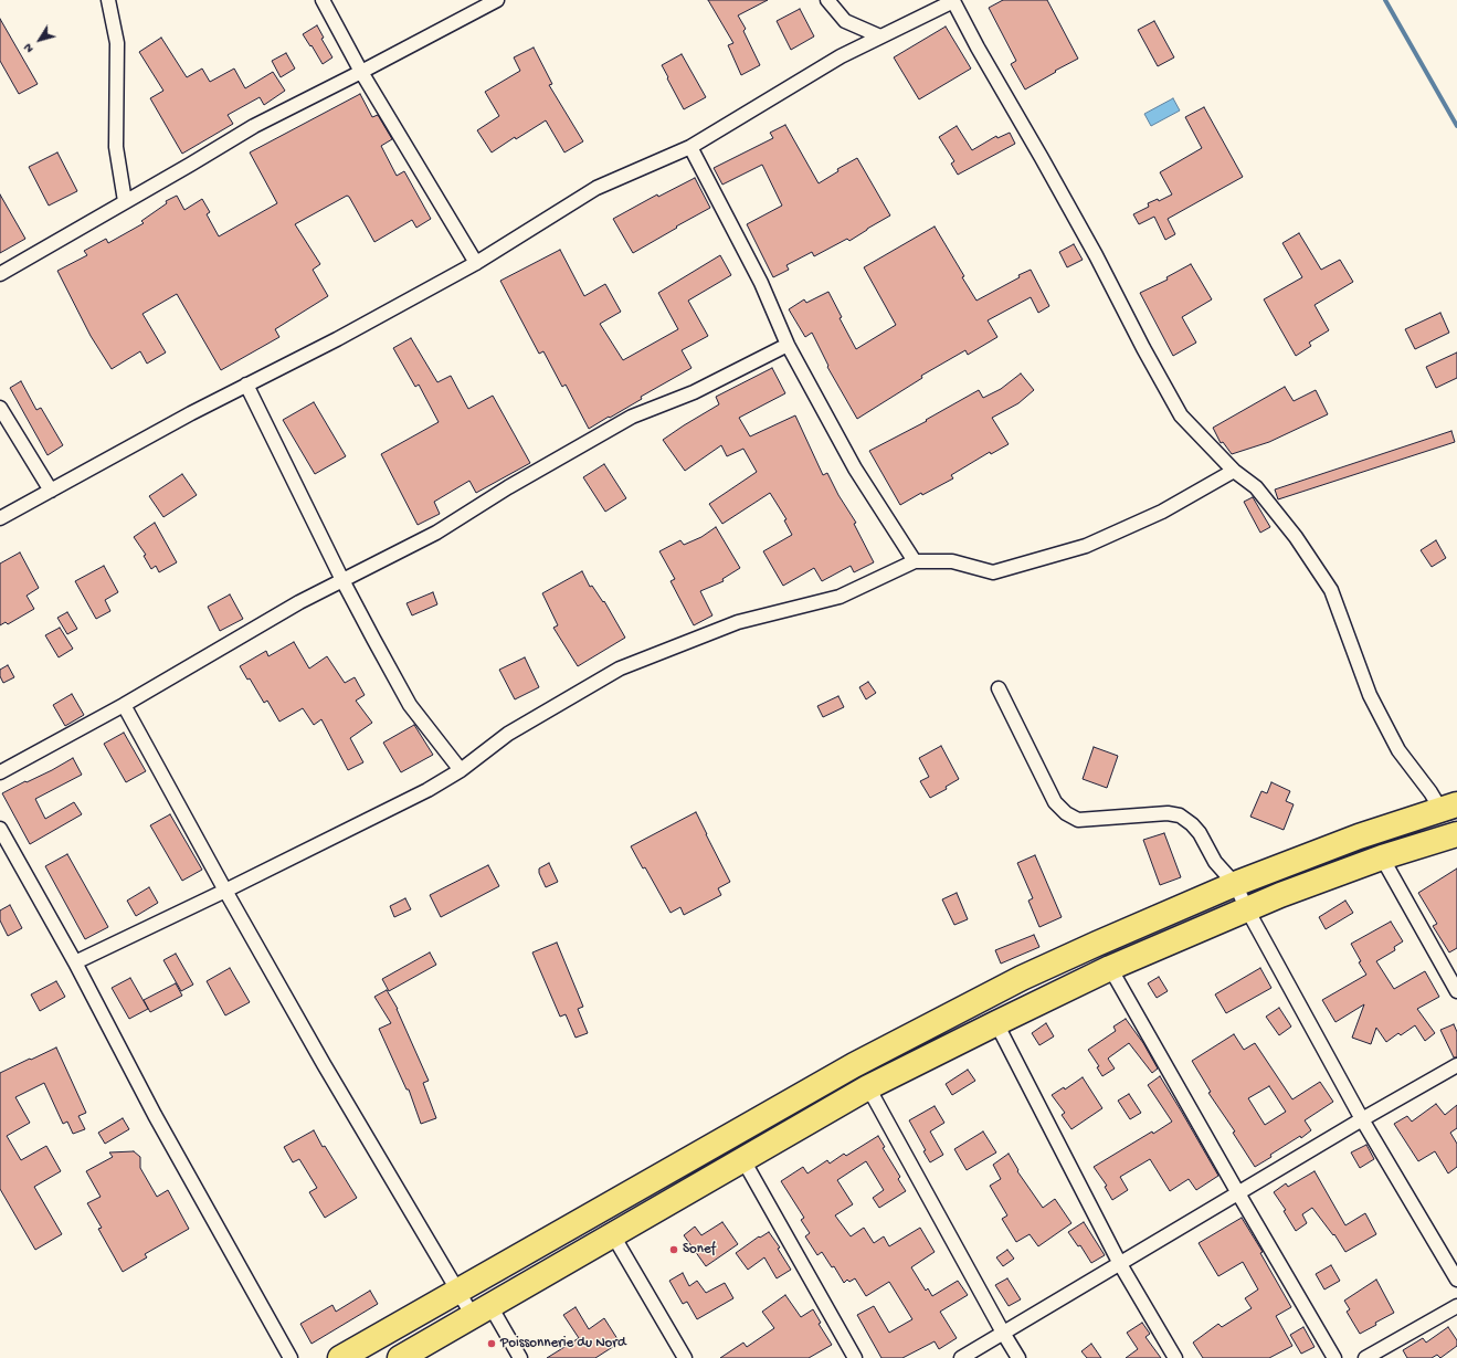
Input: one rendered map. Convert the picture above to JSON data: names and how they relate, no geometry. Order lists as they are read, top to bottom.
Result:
{
  "places": ["Sonef", "Poissonnerie du Nord"],
  "north": "bottom left"
}
